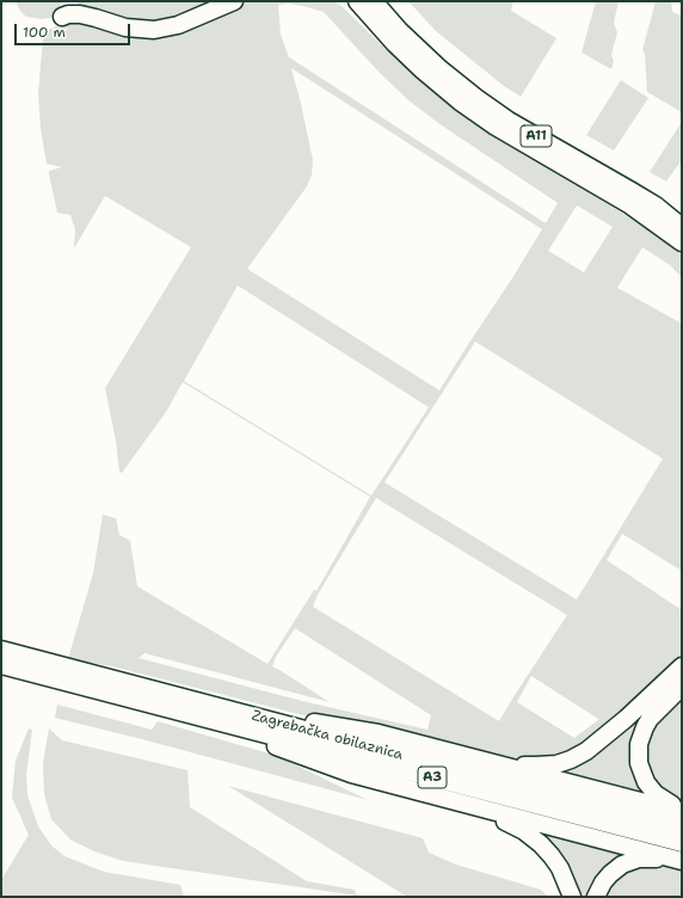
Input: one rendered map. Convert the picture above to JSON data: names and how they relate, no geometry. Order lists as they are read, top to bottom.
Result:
{
  "streets": {
    "highway": ["A11", "Zagrebačka obilaznica", "A3"]
  },
  "scale_bar": "100 m"
}
